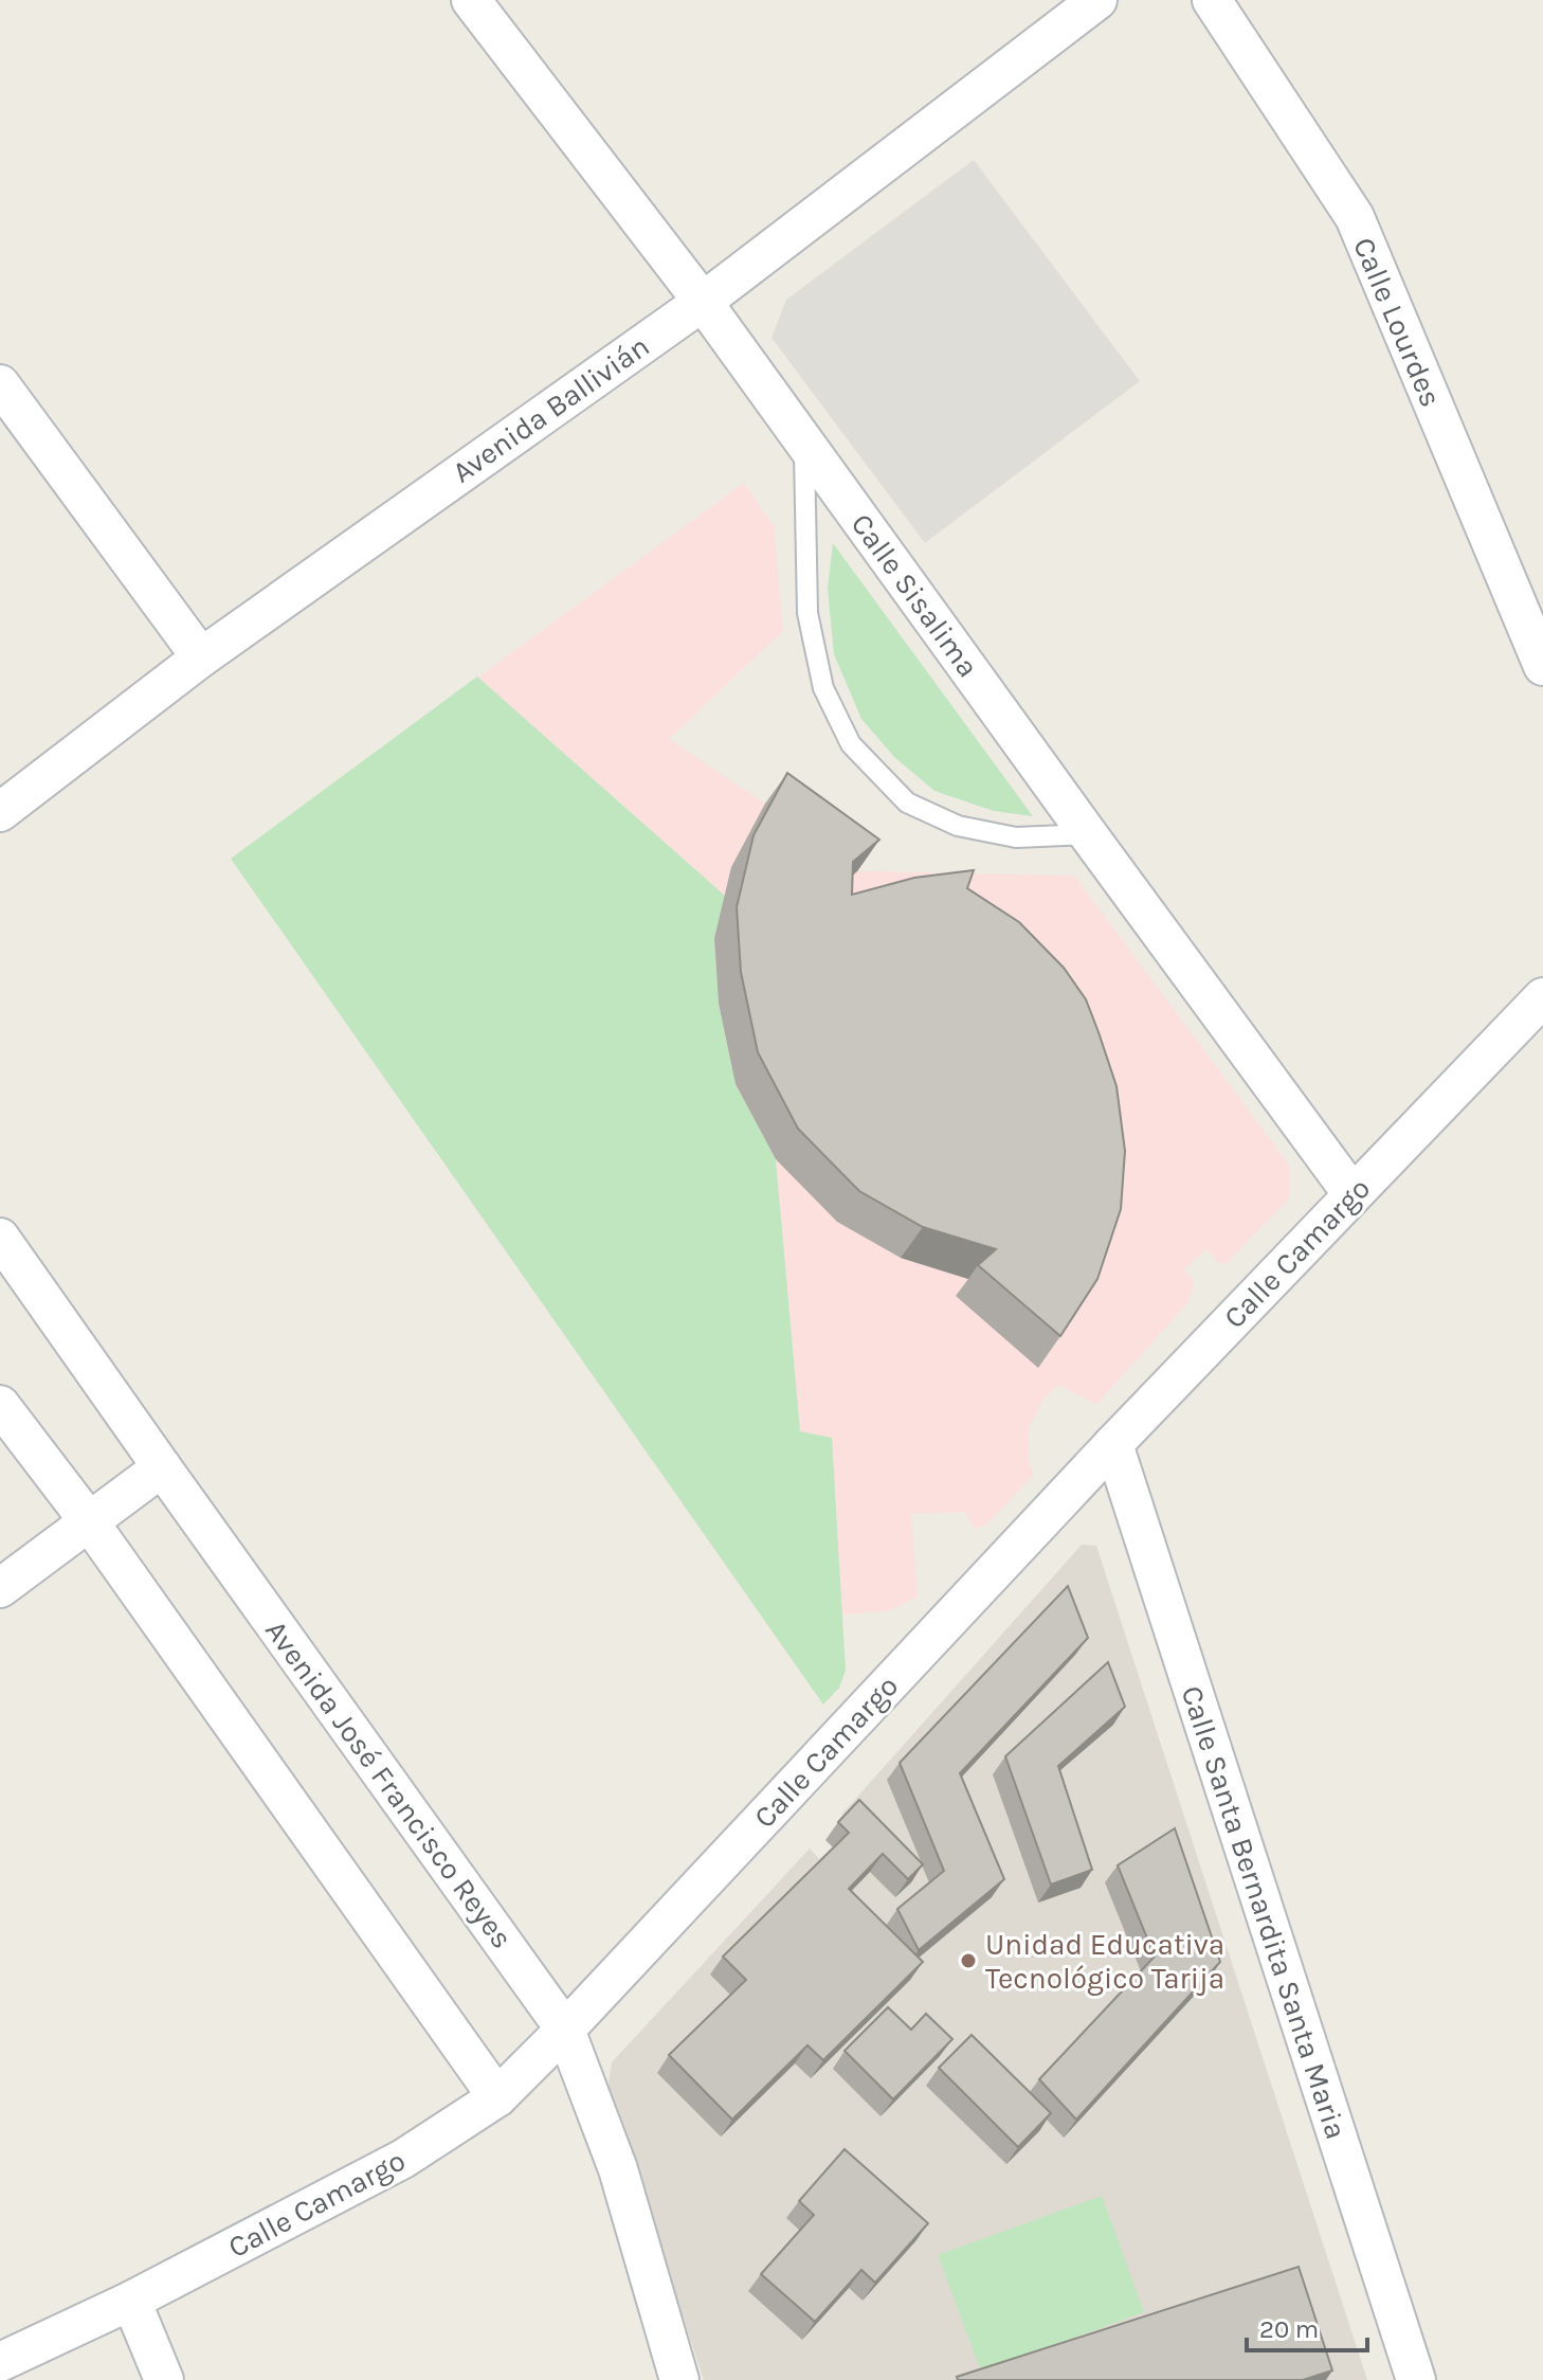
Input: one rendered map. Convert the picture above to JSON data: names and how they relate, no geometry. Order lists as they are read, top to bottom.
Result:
{
  "streets": {
    "street": [
      "Calle Lourdes",
      "Avenida Ballivián",
      "Calle Sisalima",
      "Calle Camargo",
      "Avenida José Francisco Reyes",
      "Calle Santa Bernardita Santa Maria"
    ]
  },
  "crossings": [
    ["Avenida Ballivián", "Calle Sisalima"],
    ["Calle Sisalima", "Calle Camargo"],
    ["Calle Camargo", "Avenida José Francisco Reyes"],
    ["Calle Camargo", "Calle Santa Bernardita Santa Maria"]
  ],
  "places": ["Unidad Educativa Tecnológico Tarija"],
  "scale_bar": "20 m"
}
